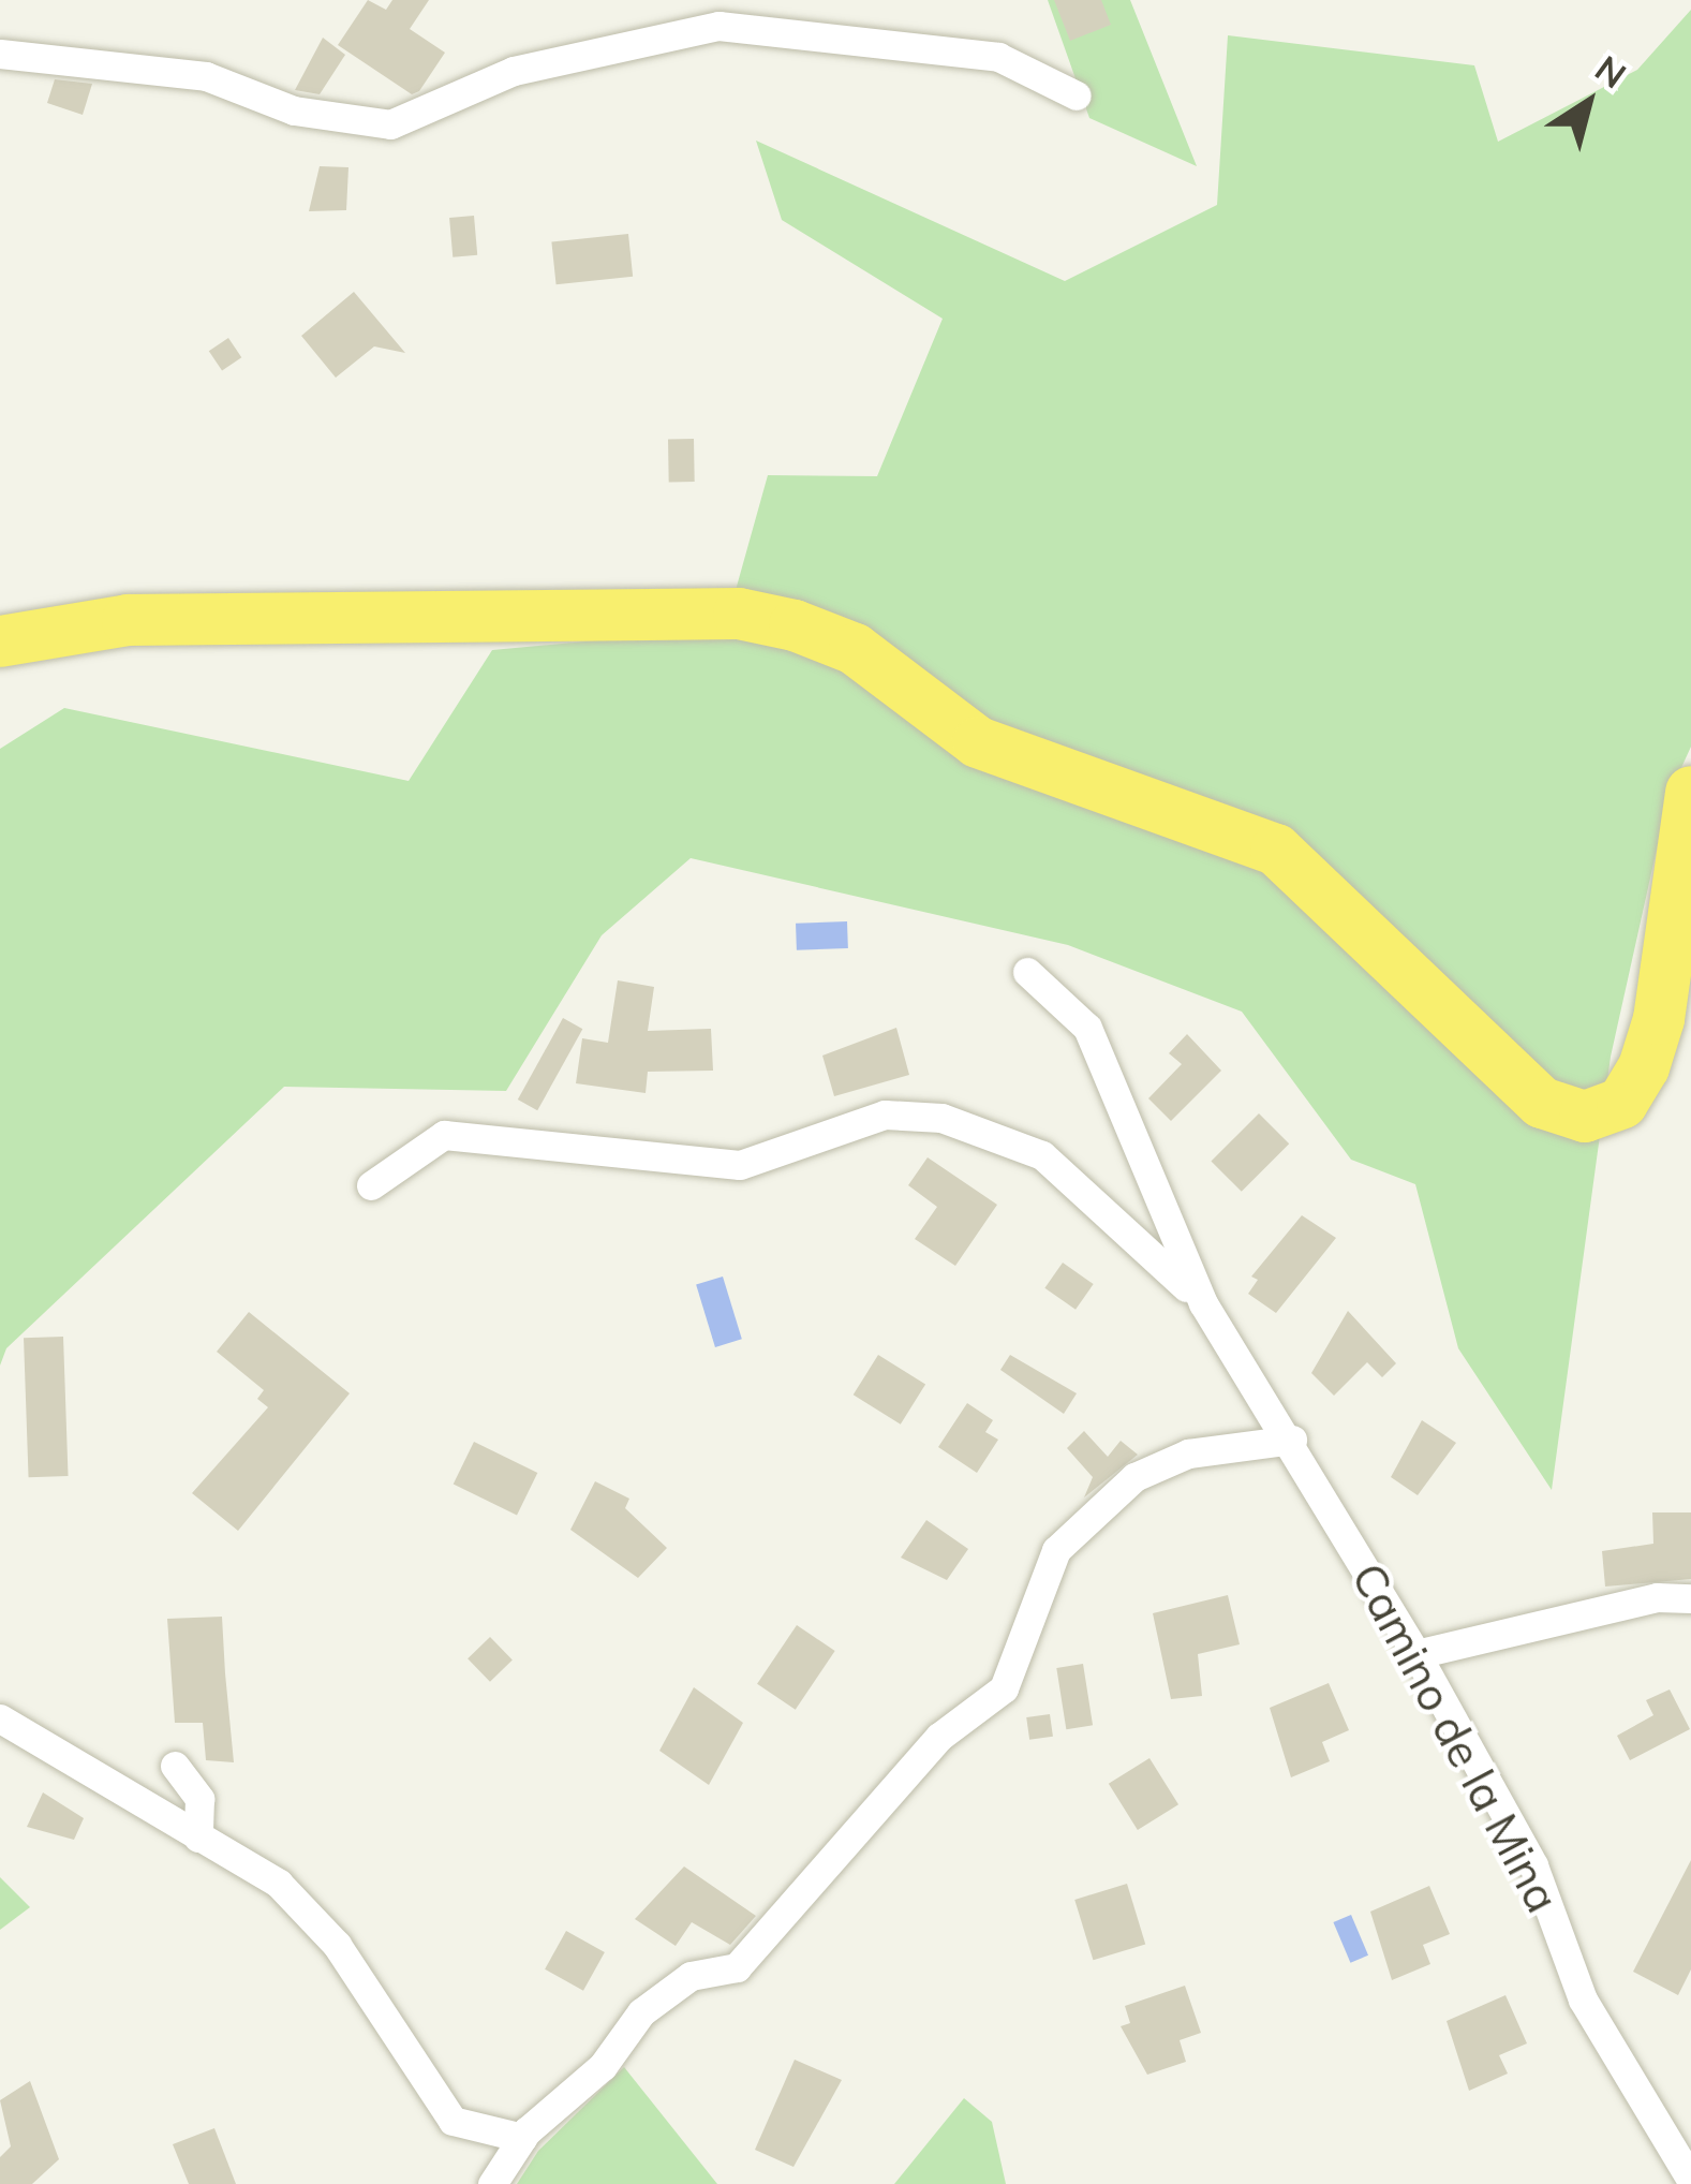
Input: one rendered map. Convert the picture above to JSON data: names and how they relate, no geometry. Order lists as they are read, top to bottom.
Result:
{
  "streets": {
    "street": ["Camino de la Mina"]
  },
  "north": "top right"
}
